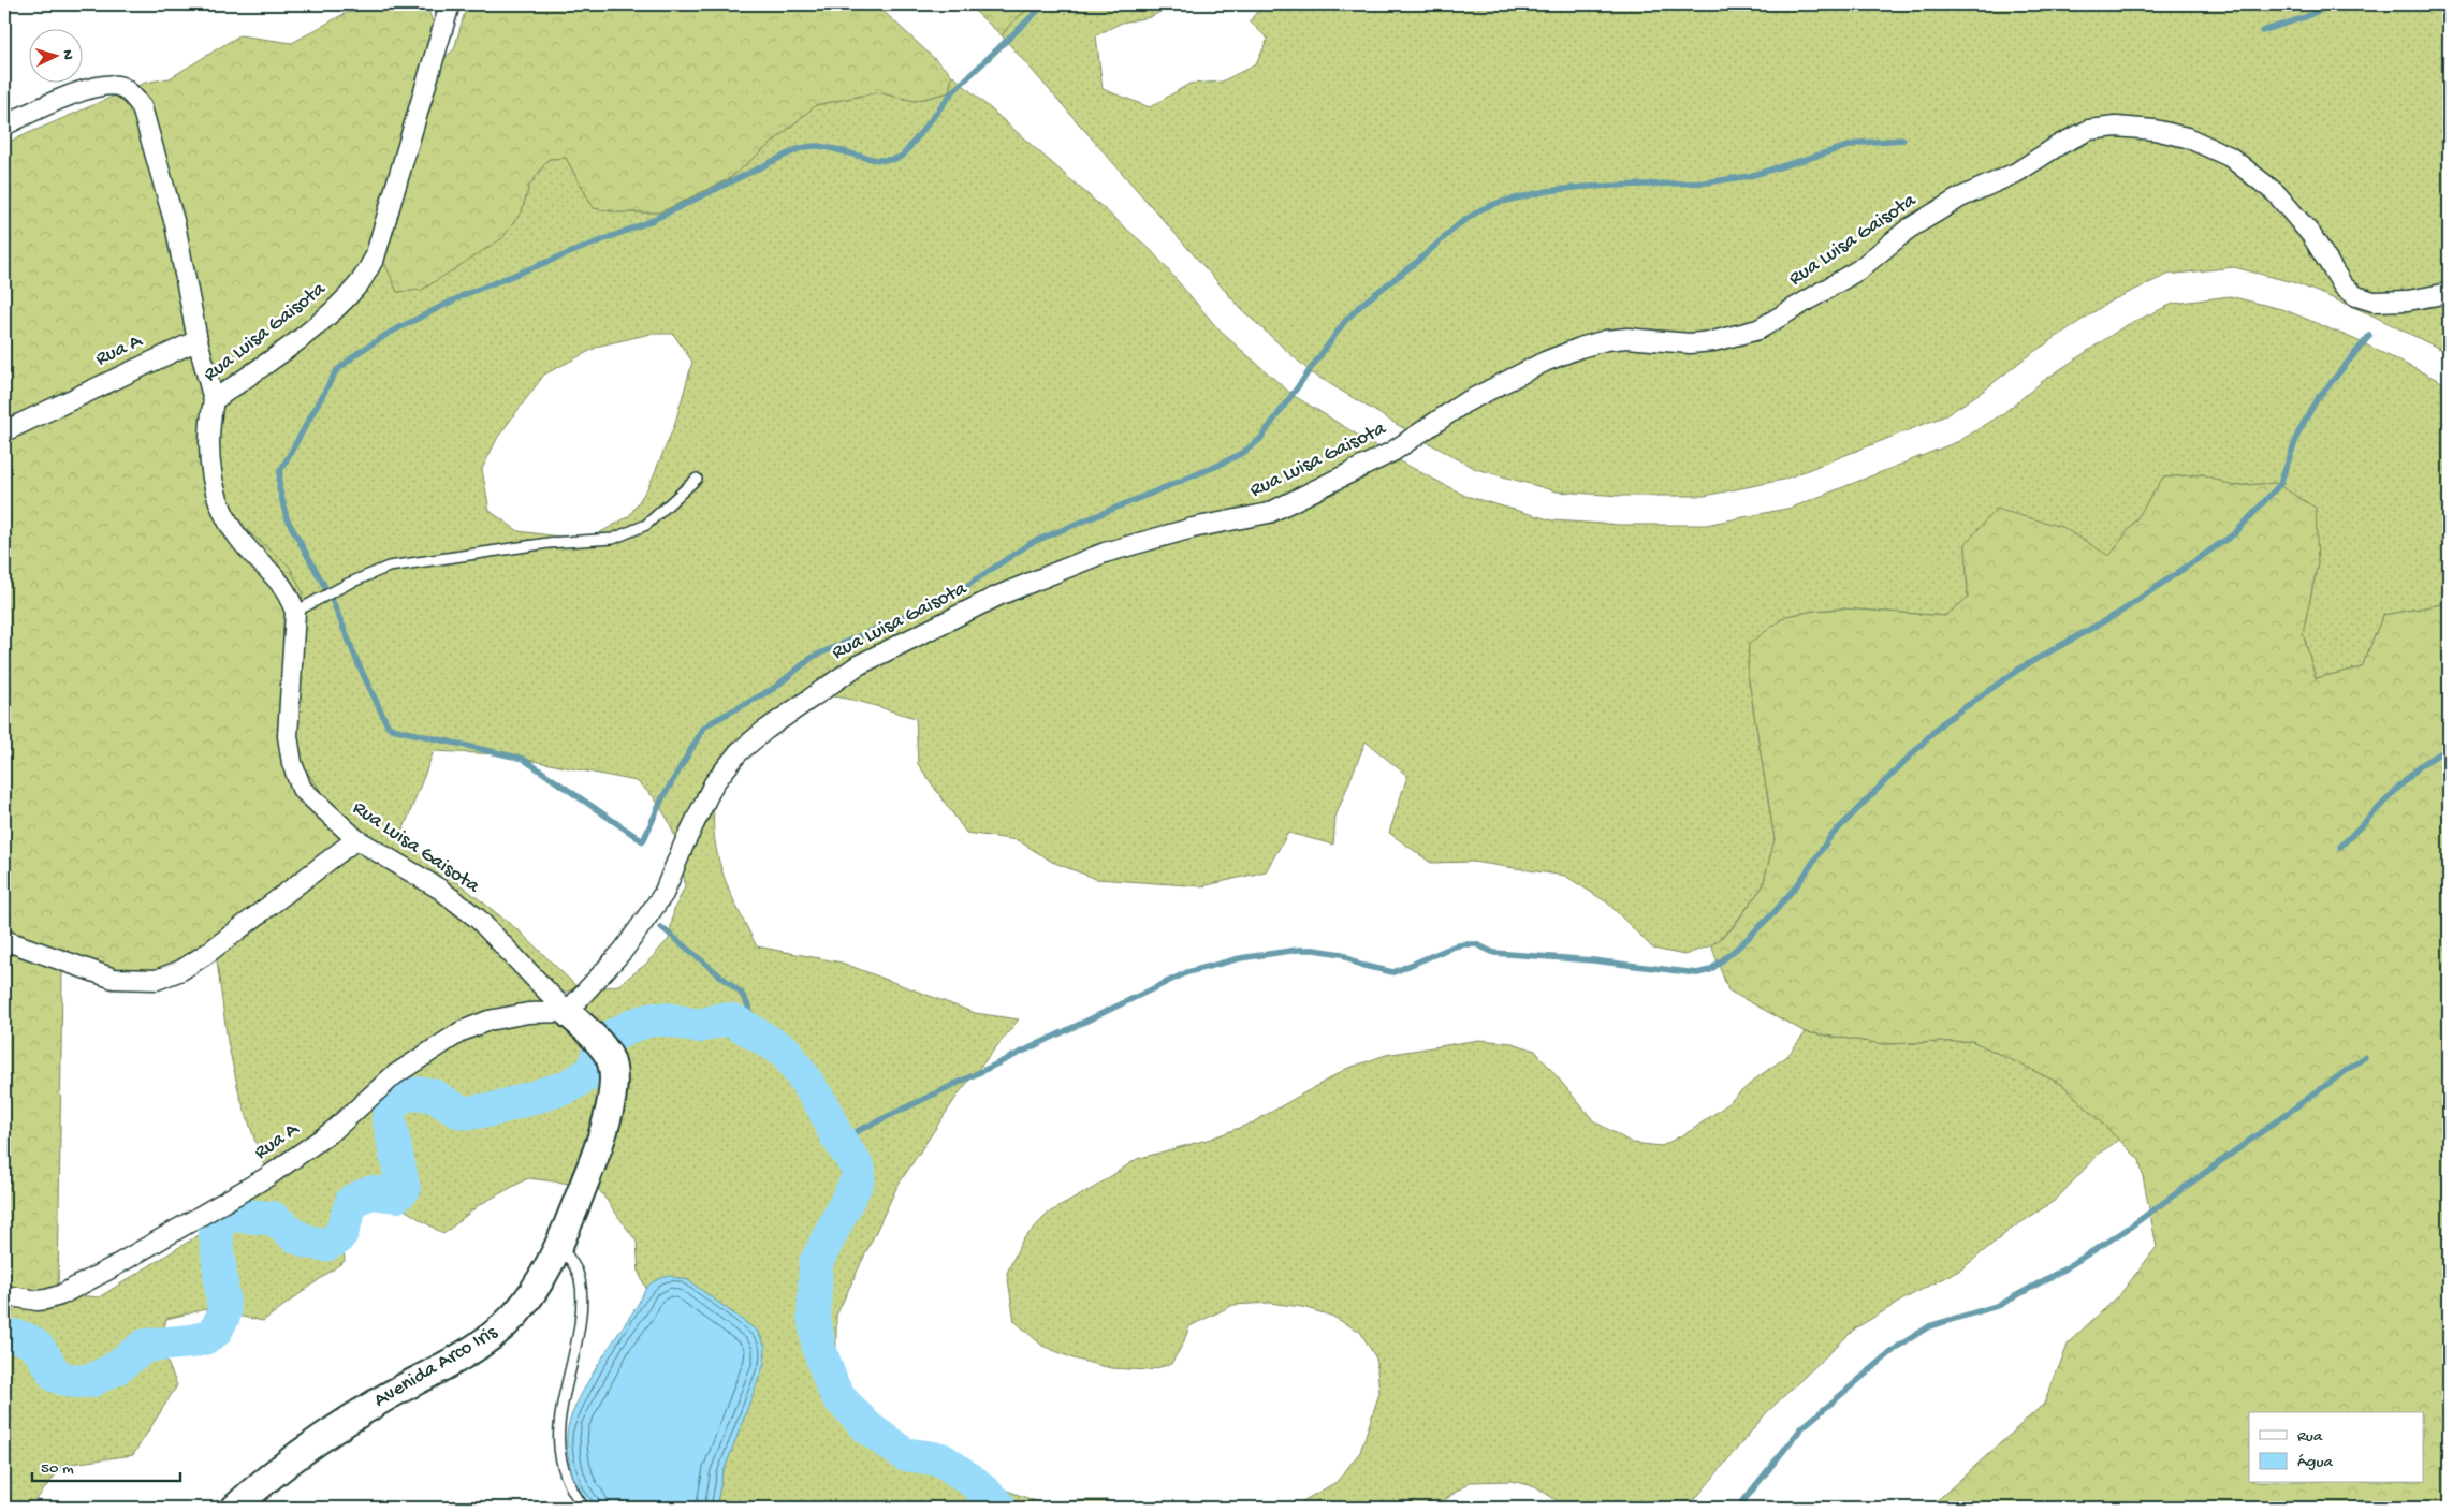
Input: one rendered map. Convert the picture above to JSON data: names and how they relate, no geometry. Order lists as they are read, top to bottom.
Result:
{
  "streets": {
    "street": ["Rua Luisa Gaisota", "Rua A", "Avenida Arco Iris"]
  },
  "crossings": [
    ["Rua Luisa Gaisota", "Rua A"],
    ["Rua Luisa Gaisota", "Avenida Arco Iris"],
    ["Rua A", "Avenida Arco Iris"]
  ],
  "legend": ["Rua", "Água"],
  "scale_bar": "50 m",
  "north": "right"
}
